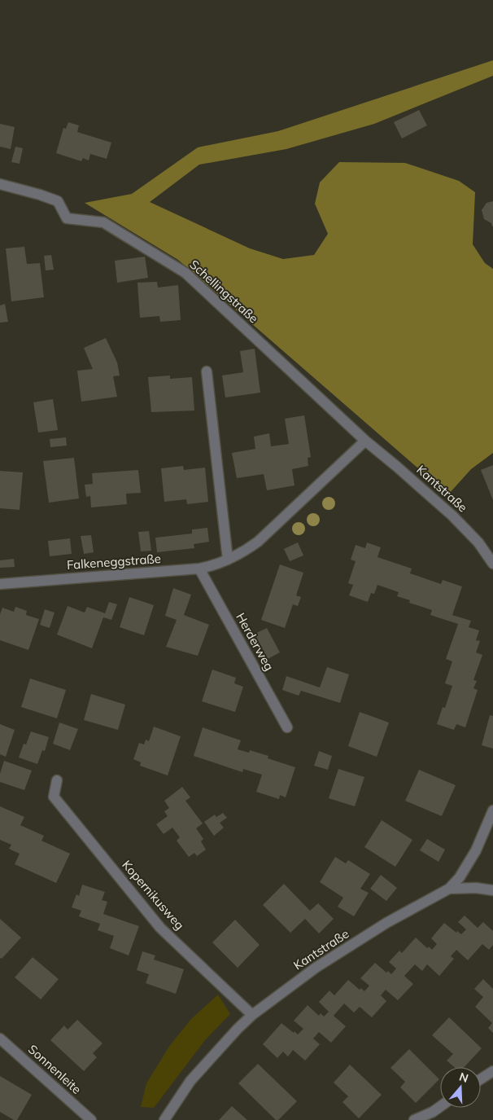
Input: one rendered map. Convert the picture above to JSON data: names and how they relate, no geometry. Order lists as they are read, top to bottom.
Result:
{
  "streets": {
    "street": [
      "Schellingstraße",
      "Kantstraße",
      "Falkeneggstraße",
      "Herderweg",
      "Kopernikusweg",
      "Sonnenleite"
    ]
  },
  "crossings": [
    ["Schellingstraße", "Kantstraße"],
    ["Schellingstraße", "Falkeneggstraße"],
    ["Kantstraße", "Falkeneggstraße"],
    ["Kantstraße", "Kopernikusweg"],
    ["Falkeneggstraße", "Herderweg"]
  ],
  "north": "top"
}
